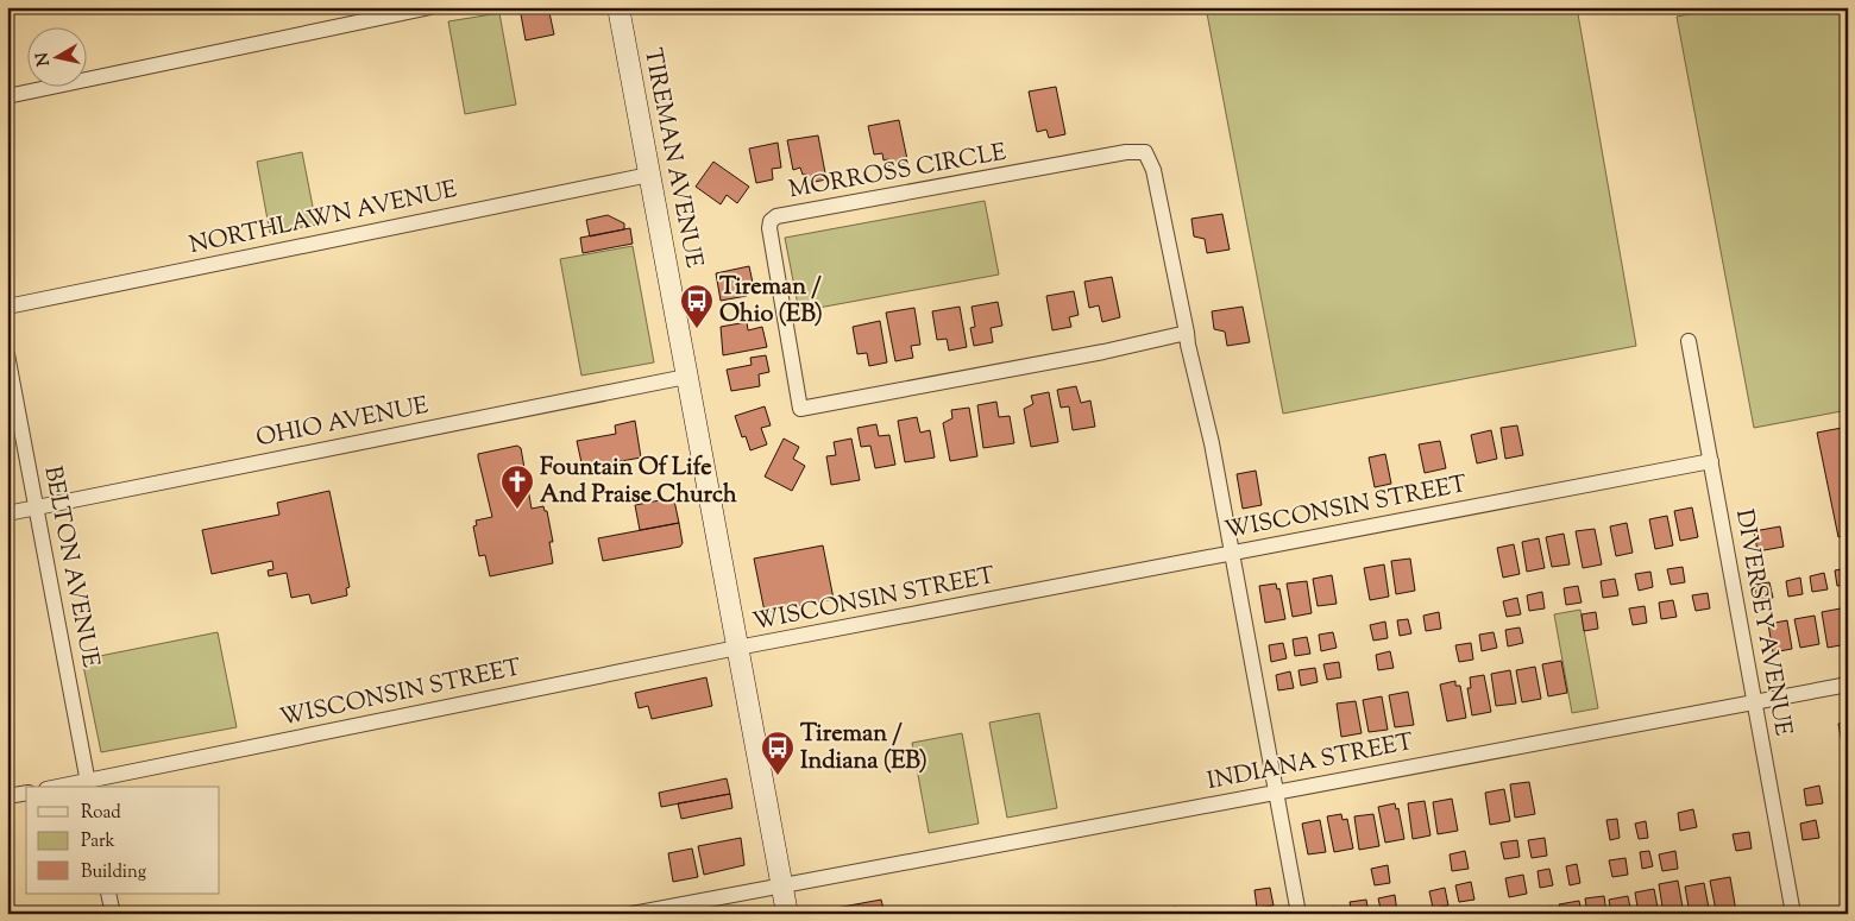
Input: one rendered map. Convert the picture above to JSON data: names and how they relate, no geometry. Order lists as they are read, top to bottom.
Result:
{
  "streets": {
    "street": [
      "TIREMAN AVENUE",
      "MORROSS CIRCLE",
      "NORTHLAWN AVENUE",
      "OHIO AVENUE",
      "WISCONSIN STREET",
      "BELTON AVENUE",
      "DIVERSEY AVENUE",
      "INDIANA STREET"
    ]
  },
  "crossings": [
    ["TIREMAN AVENUE", "NORTHLAWN AVENUE"],
    ["TIREMAN AVENUE", "OHIO AVENUE"],
    ["TIREMAN AVENUE", "WISCONSIN STREET"],
    ["TIREMAN AVENUE", "INDIANA STREET"],
    ["MORROSS CIRCLE", "WISCONSIN STREET"],
    ["MORROSS CIRCLE", "INDIANA STREET"],
    ["OHIO AVENUE", "BELTON AVENUE"],
    ["WISCONSIN STREET", "BELTON AVENUE"],
    ["WISCONSIN STREET", "DIVERSEY AVENUE"],
    ["DIVERSEY AVENUE", "INDIANA STREET"]
  ],
  "places": {
    "bus stop": ["Tireman / Ohio (EB)", "Tireman / Indiana (EB)"],
    "church": ["Fountain Of Life And Praise Church"]
  },
  "legend": ["Road", "Park", "Building"],
  "north": "left"
}
